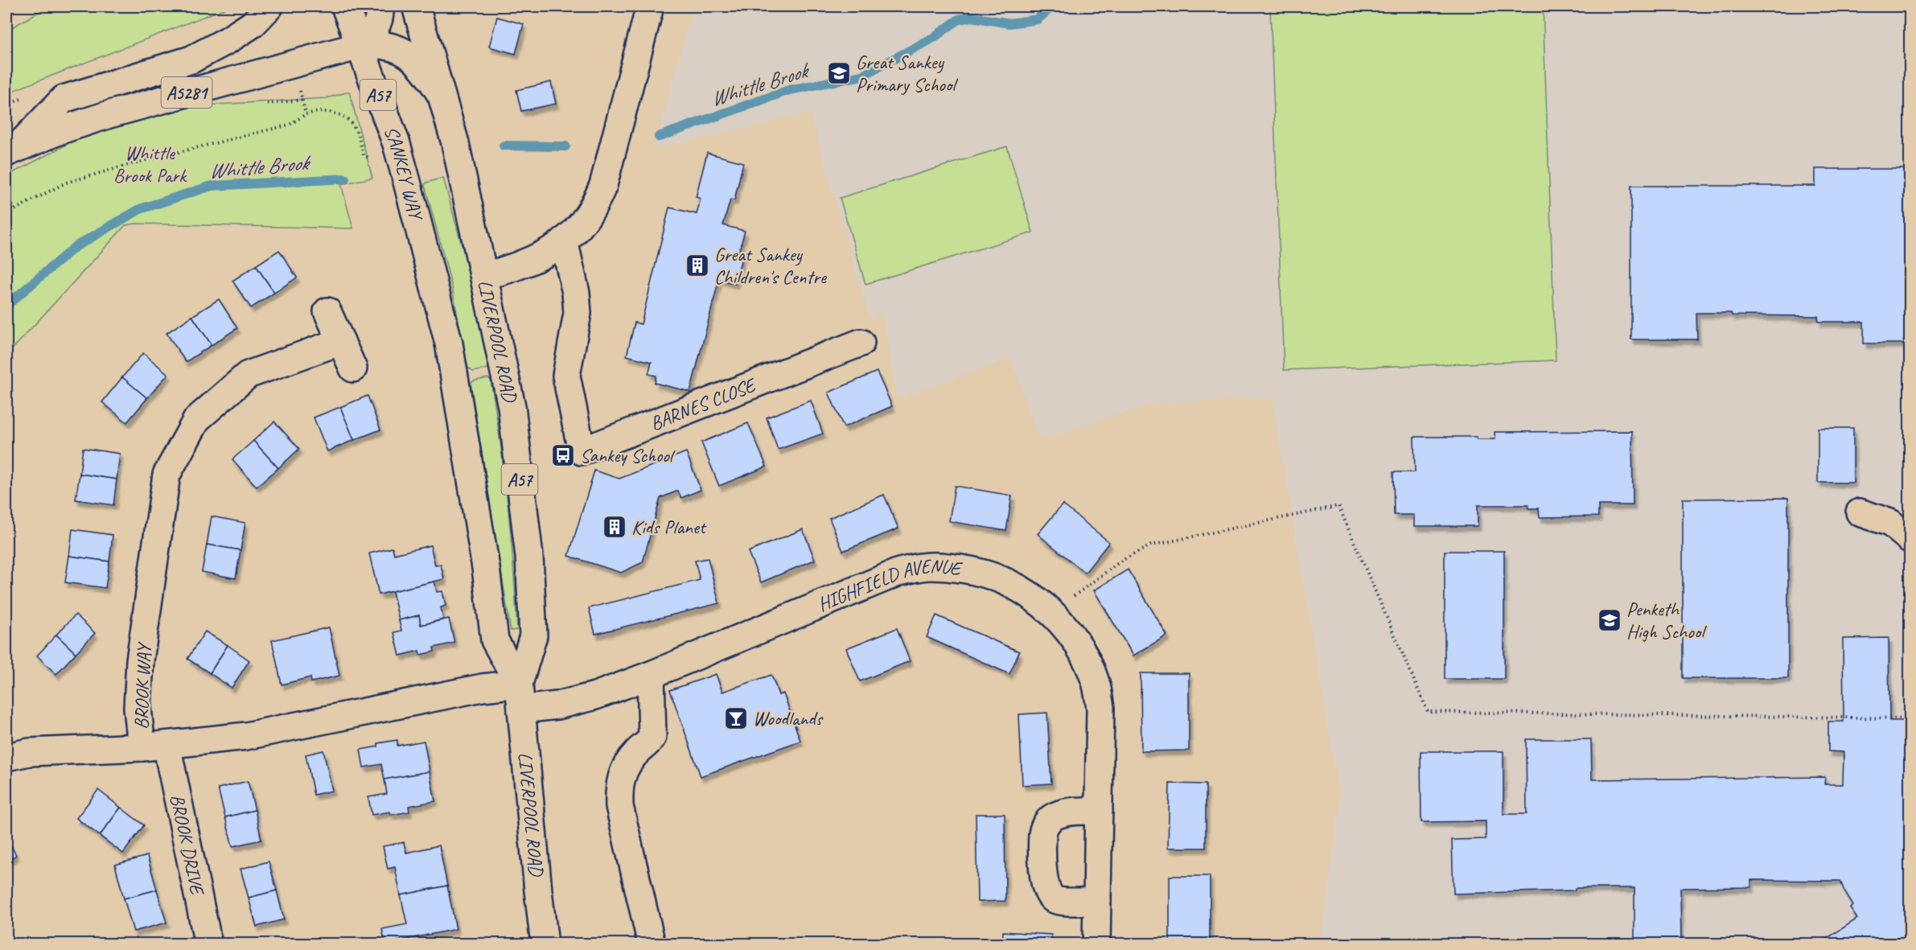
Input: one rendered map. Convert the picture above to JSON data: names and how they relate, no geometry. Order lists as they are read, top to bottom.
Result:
{
  "streets": {
    "main road": [
      "A5281",
      "A57",
      "SANKEY WAY",
      "LIVERPOOL ROAD",
      "BARNES CLOSE",
      "HIGHFIELD AVENUE",
      "BROOK WAY",
      "BROOK DRIVE"
    ]
  },
  "crossings": [
    ["A5281", "SANKEY WAY"],
    ["A57", "LIVERPOOL ROAD"],
    ["SANKEY WAY", "LIVERPOOL ROAD"],
    ["LIVERPOOL ROAD", "BARNES CLOSE"],
    ["LIVERPOOL ROAD", "HIGHFIELD AVENUE"],
    ["LIVERPOOL ROAD", "BROOK WAY"],
    ["BROOK WAY", "BROOK DRIVE"]
  ],
  "water": ["Whittle Brook"],
  "parks": ["Whittle Brook Park"],
  "places": {
    "school or university": ["Great Sankey Primary School", "Penketh High School"],
    "building": ["Great Sankey Children's Centre", "Kids Planet"],
    "bus stop": ["Sankey School"],
    "bar": ["Woodlands"]
  }
}
